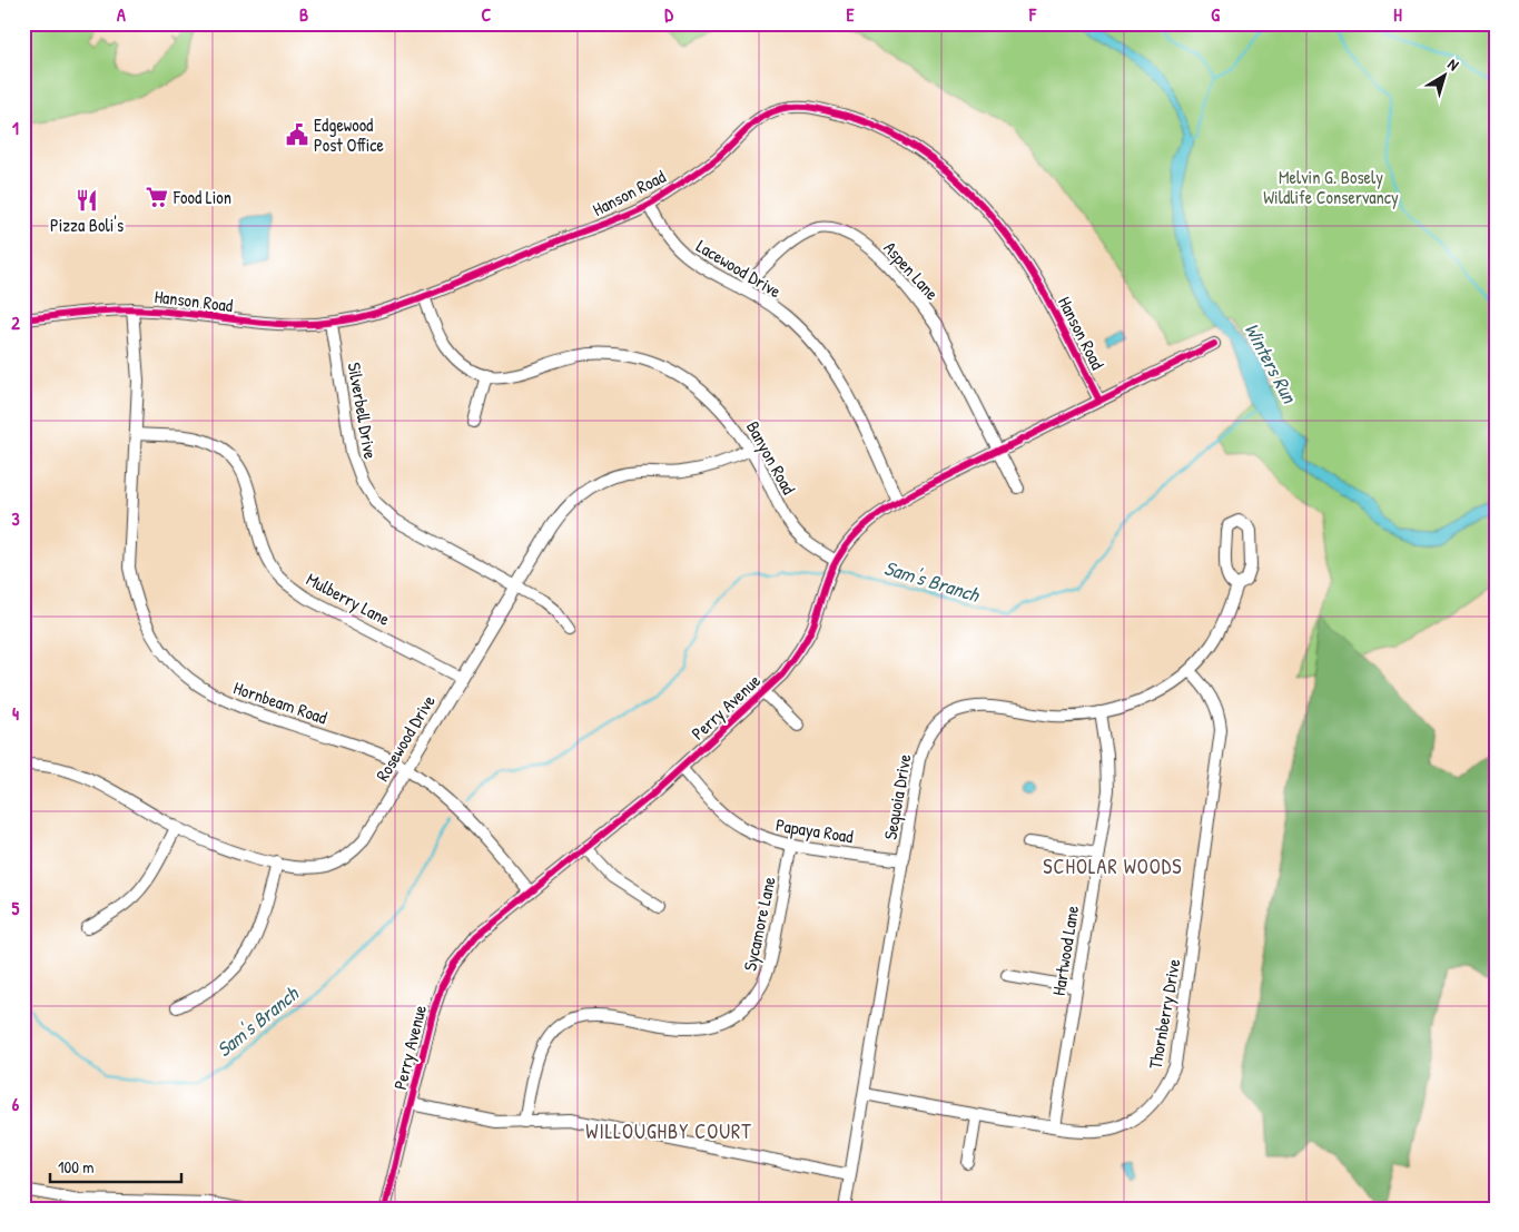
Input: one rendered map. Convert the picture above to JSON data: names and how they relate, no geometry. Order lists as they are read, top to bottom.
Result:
{
  "streets": {
    "street": [
      "Hanson Road",
      "Lacewood Drive",
      "Aspen Lane",
      "Silverbell Drive",
      "Banyon Road",
      "Mulberry Lane",
      "Hornbeam Road",
      "Perry Avenue",
      "Rosewood Drive",
      "Sequoia Drive",
      "Papaya Road",
      "Sycamore Lane",
      "Hartwood Lane",
      "Thornberry Drive"
    ]
  },
  "crossings": [
    ["Hanson Road", "Lacewood Drive"],
    ["Hanson Road", "Silverbell Drive"],
    ["Hanson Road", "Banyon Road"],
    ["Hanson Road", "Hornbeam Road"],
    ["Hanson Road", "Perry Avenue"],
    ["Lacewood Drive", "Aspen Lane"],
    ["Lacewood Drive", "Perry Avenue"],
    ["Aspen Lane", "Perry Avenue"],
    ["Silverbell Drive", "Rosewood Drive"],
    ["Banyon Road", "Perry Avenue"],
    ["Banyon Road", "Rosewood Drive"],
    ["Mulberry Lane", "Hornbeam Road"],
    ["Mulberry Lane", "Rosewood Drive"],
    ["Hornbeam Road", "Perry Avenue"],
    ["Hornbeam Road", "Rosewood Drive"],
    ["Perry Avenue", "Papaya Road"],
    ["Sequoia Drive", "Papaya Road"],
    ["Sequoia Drive", "Hartwood Lane"],
    ["Sequoia Drive", "Thornberry Drive"],
    ["Papaya Road", "Sycamore Lane"],
    ["Hartwood Lane", "Thornberry Drive"]
  ],
  "districts": ["SCHOLAR WOODS", "WILLOUGHBY COURT"],
  "water": ["Winters Run", "Sam's Branch"],
  "parks": ["Melvin G. Bosely Wildlife Conservancy"],
  "places": {
    "public building": ["Edgewood Post Office"],
    "supermarket": ["Food Lion"],
    "restaurant": ["Pizza Boli's"]
  },
  "scale_bar": "100 m",
  "north": "top right",
  "grid": {
    "columns": [
      "A",
      "B",
      "C",
      "D",
      "E",
      "F",
      "G",
      "H"
    ],
    "rows": [
      "1",
      "2",
      "3",
      "4",
      "5",
      "6"
    ]
  }
}
